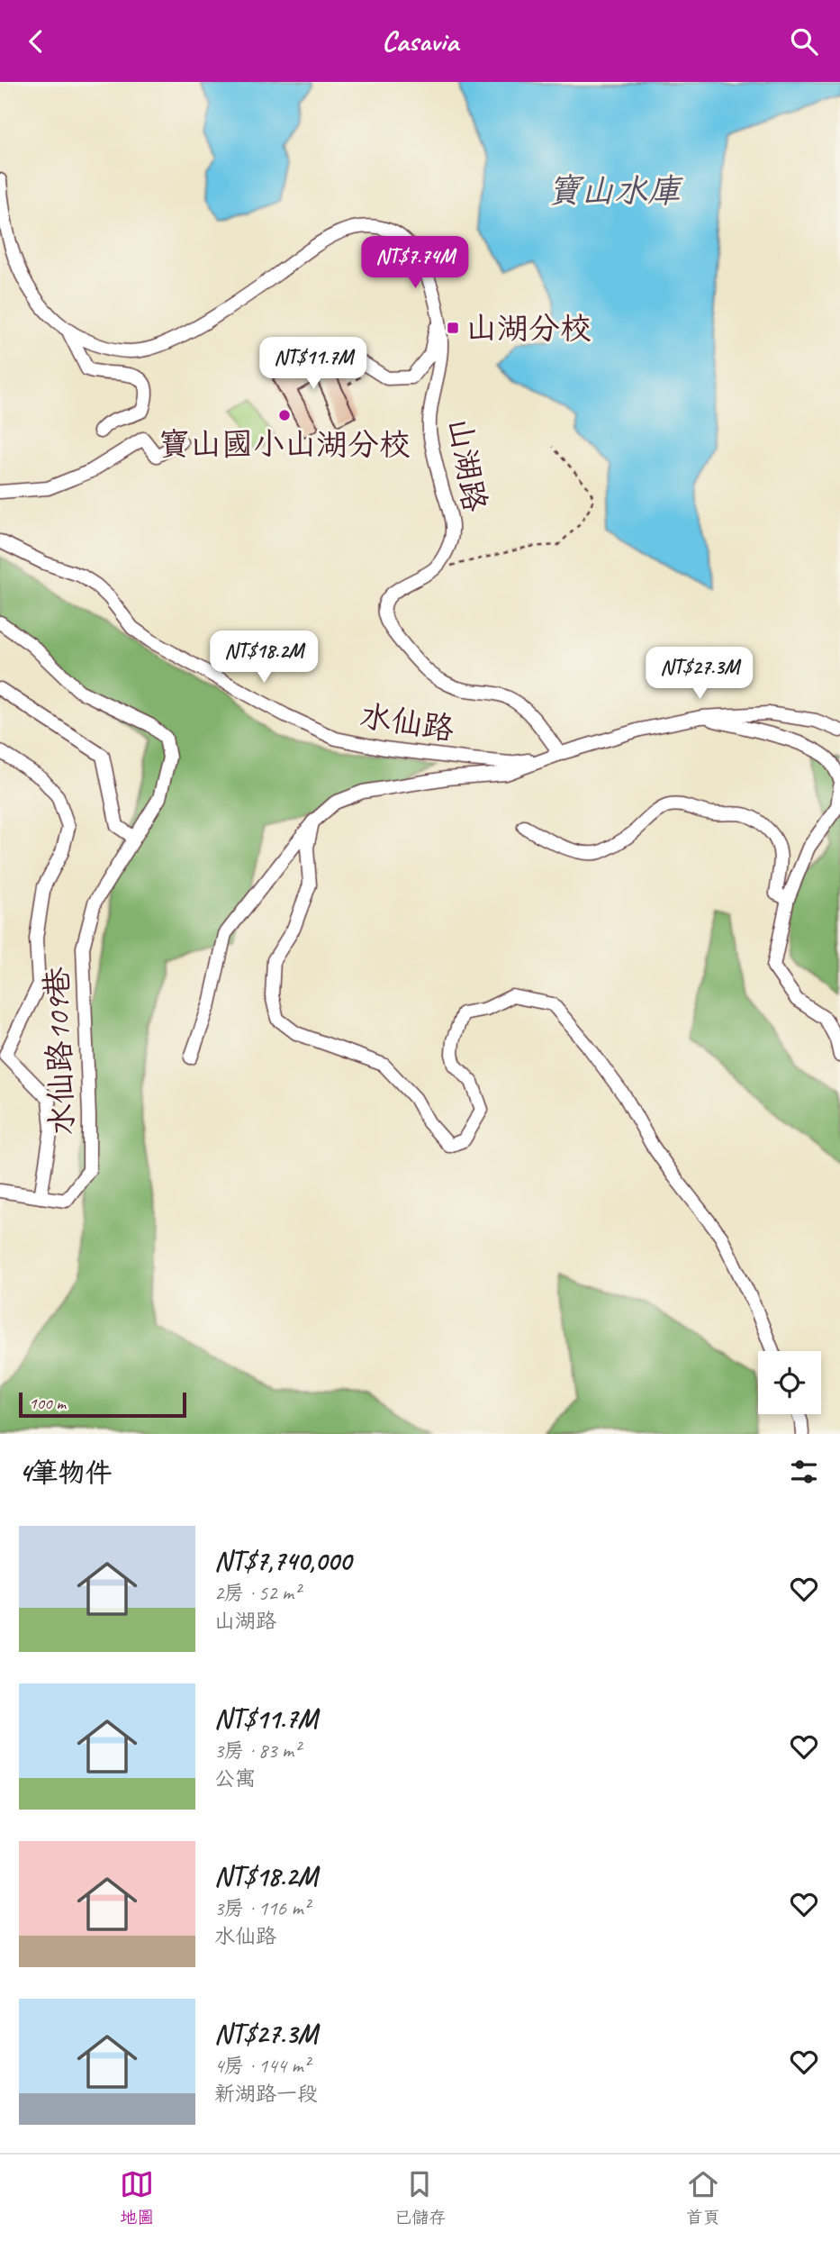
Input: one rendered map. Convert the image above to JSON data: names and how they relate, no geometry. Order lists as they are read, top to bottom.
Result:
{
  "streets": {
    "street": ["山湖路", "水仙路", "水仙路109巷"]
  },
  "crossings": [
    ["山湖路", "水仙路"]
  ],
  "water": ["寶山水庫"],
  "places": {
    "transit": ["山湖分校"],
    "other": ["寶山國小山湖分校"]
  },
  "scale_bar": "100 m",
  "page": {
    "header": "Casavia",
    "price": [
      "NT$7.74M",
      "NT$11.7M",
      "NT$18.2M",
      "NT$27.3M"
    ],
    "scale": "100 m",
    "heading": "4筆物件",
    "list": [
      {
        "name": "NT$7,740,000",
        "note": "2房 · 52 m² · 山湖路"
      },
      {
        "name": "NT$11.7M",
        "note": "3房 · 83 m² · 公寓"
      },
      {
        "name": "NT$18.2M",
        "note": "3房 · 116 m² · 水仙路"
      },
      {
        "name": "NT$27.3M",
        "note": "4房 · 144 m² · 新湖路一段"
      }
    ],
    "tabs": ["地圖", "已儲存", "首頁"]
  }
}
